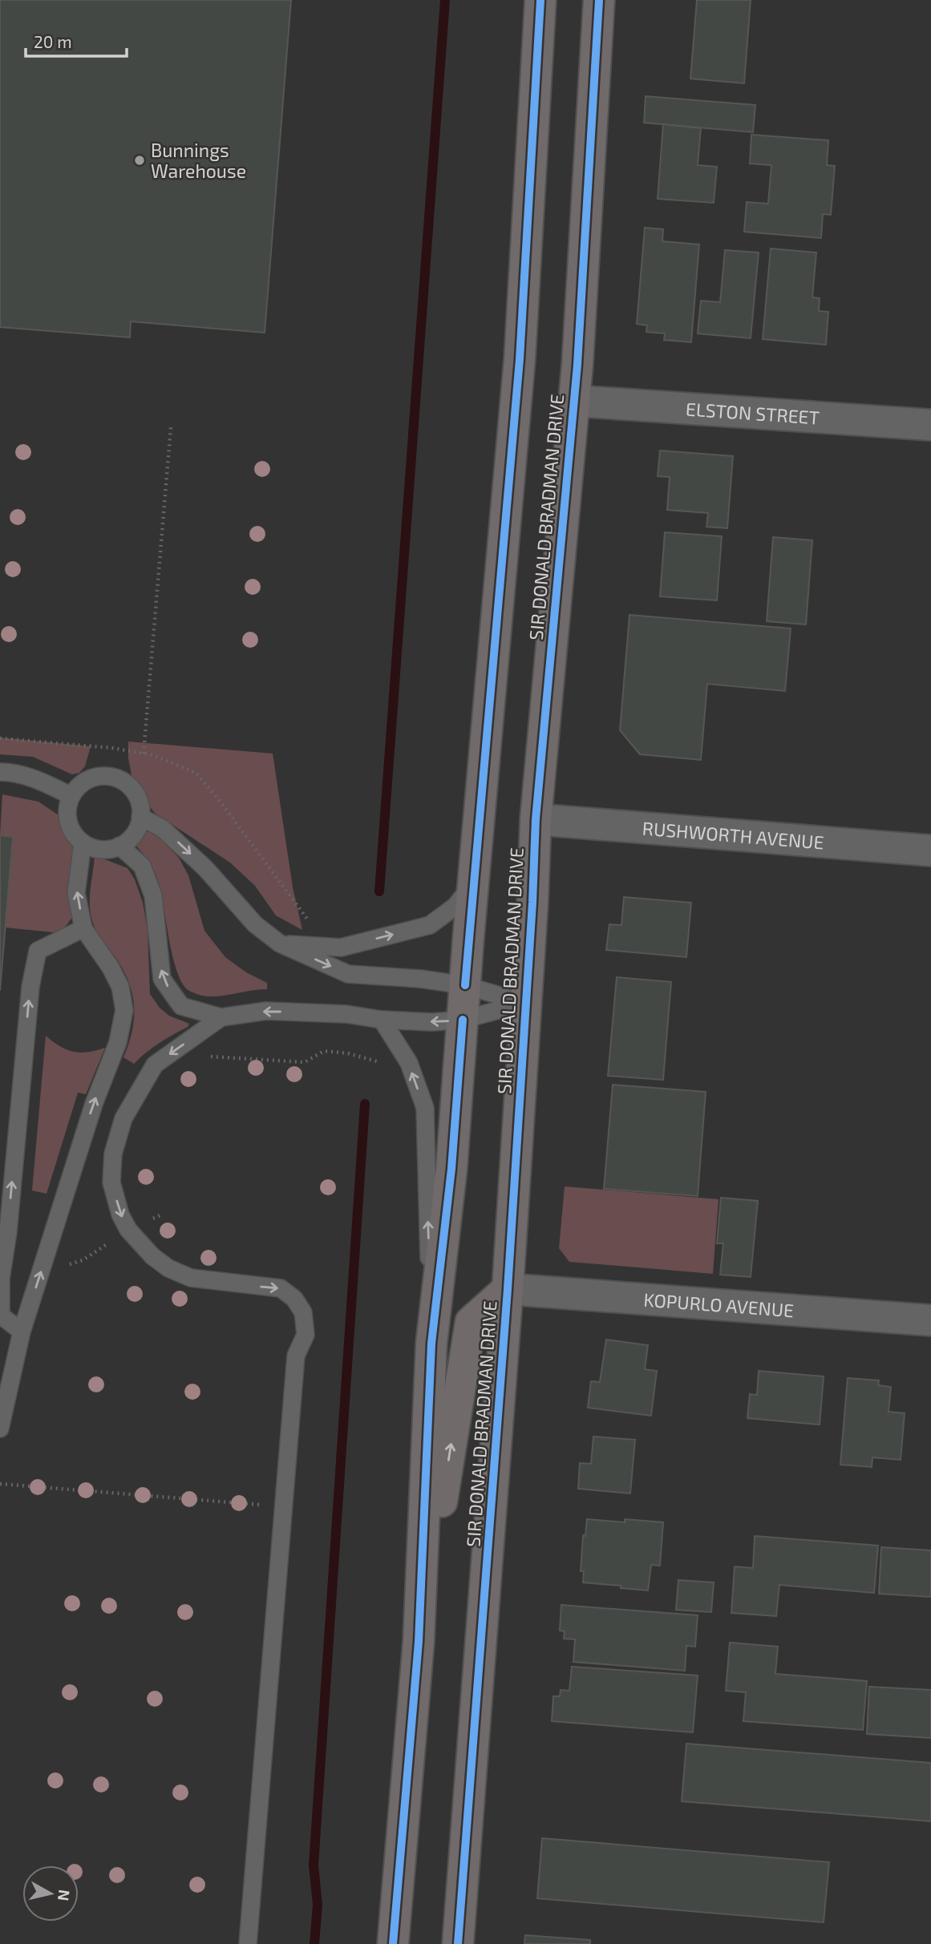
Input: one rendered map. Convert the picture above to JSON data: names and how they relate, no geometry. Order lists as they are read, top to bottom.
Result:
{
  "streets": {
    "main road": ["SIR DONALD BRADMAN DRIVE"],
    "street": ["ELSTON STREET", "RUSHWORTH AVENUE", "KOPURLO AVENUE"]
  },
  "crossings": [
    ["ELSTON STREET", "SIR DONALD BRADMAN DRIVE"],
    ["SIR DONALD BRADMAN DRIVE", "RUSHWORTH AVENUE"],
    ["SIR DONALD BRADMAN DRIVE", "KOPURLO AVENUE"]
  ],
  "places": ["Bunnings Warehouse"],
  "scale_bar": "20 m",
  "north": "right"
}
